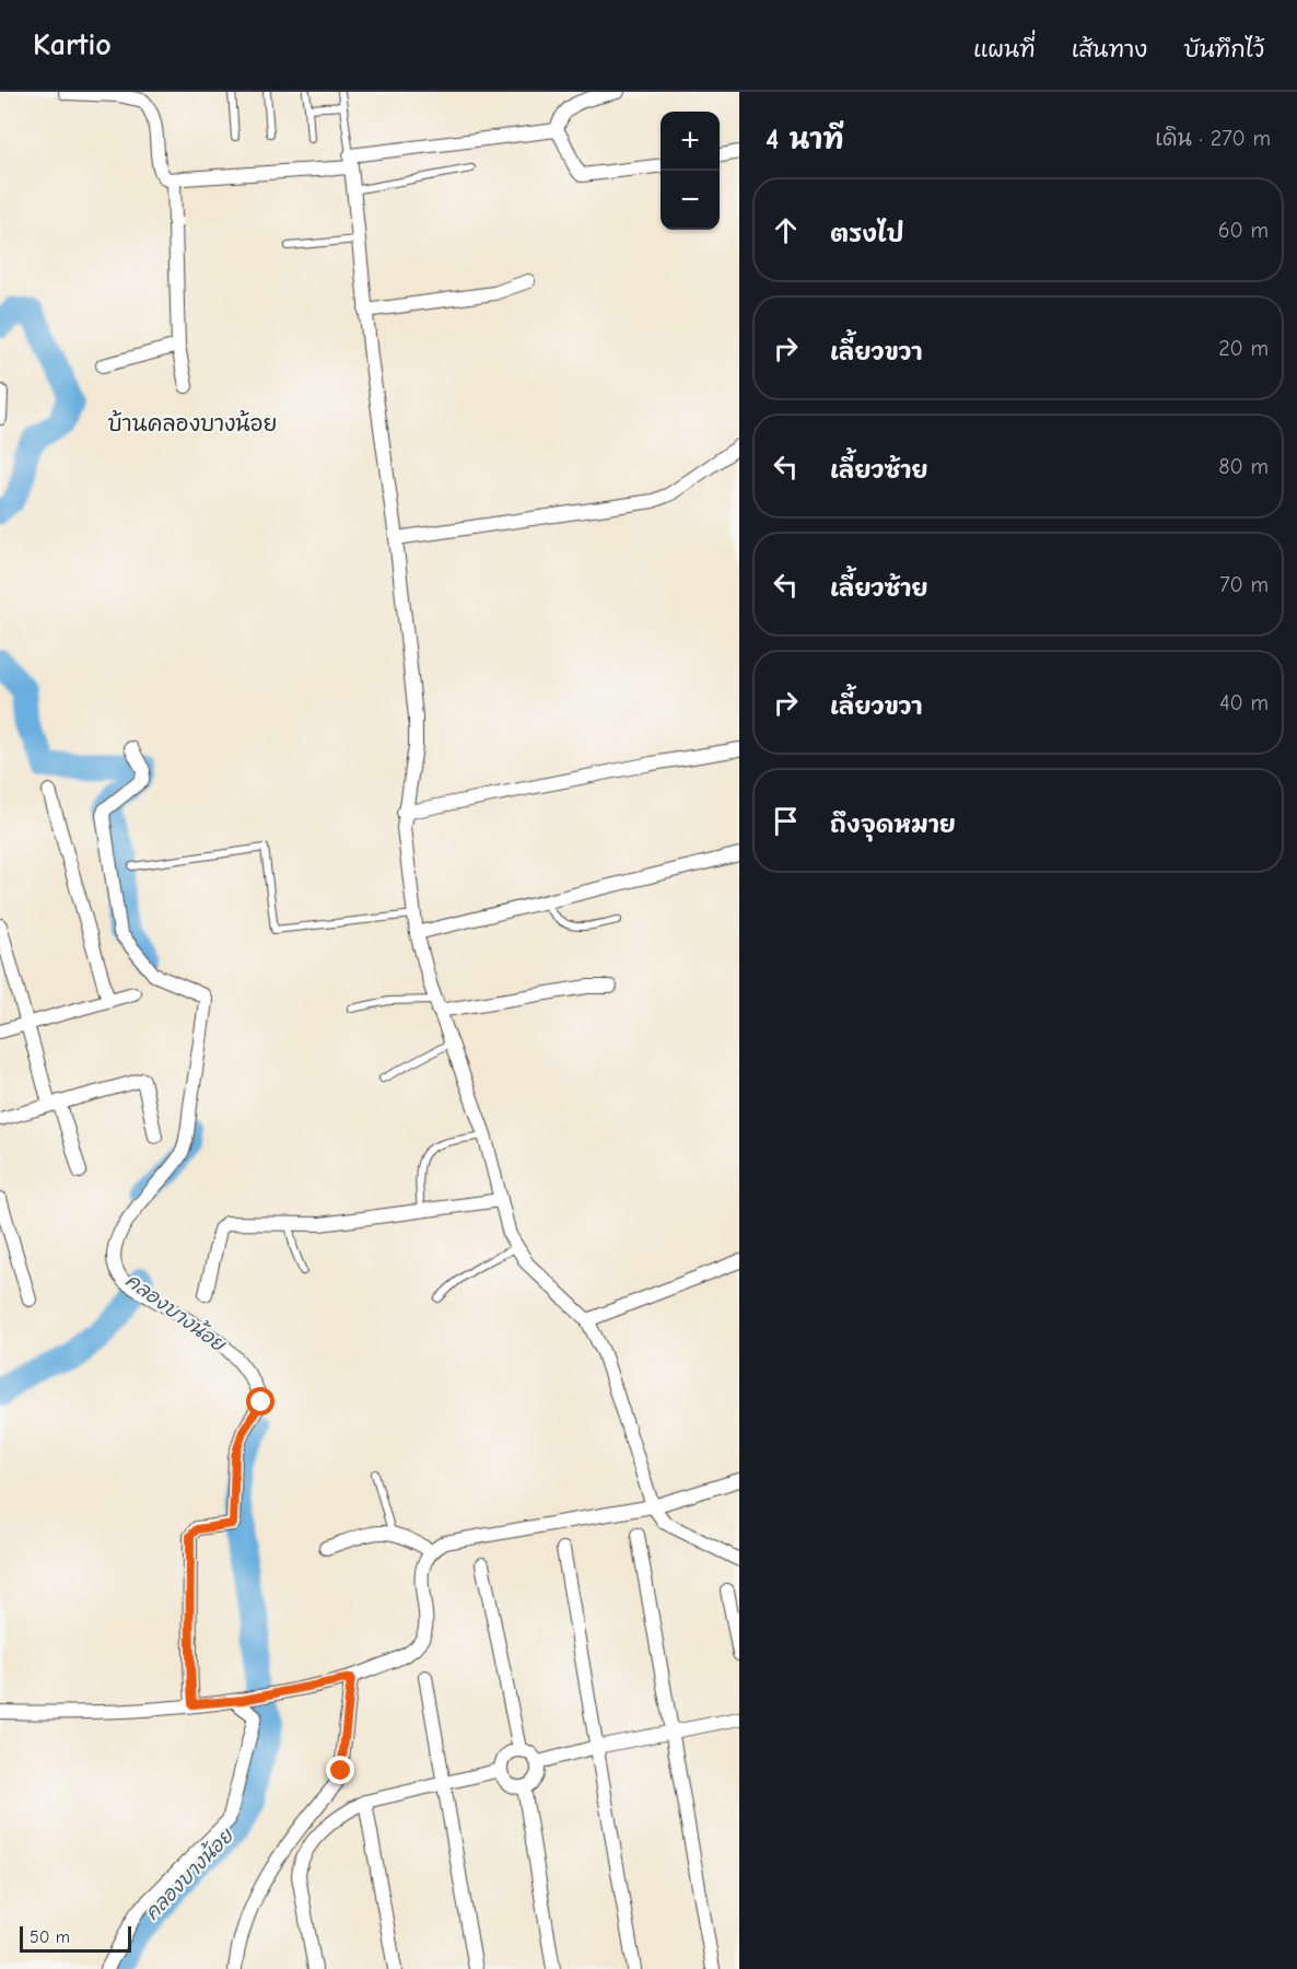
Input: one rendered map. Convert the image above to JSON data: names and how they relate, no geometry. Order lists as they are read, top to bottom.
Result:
{
  "districts": ["บ้านคลองบางน้อย"],
  "water": ["คลองบางน้อย"],
  "scale_bar": "50 m",
  "page": {
    "header": "Kartio",
    "nav": ["แผนที่", "เส้นทาง", "บันทึกไว้"],
    "heading": ["4 นาที", "เดิน · 270 m"],
    "map_buttons": ["+", "−"],
    "list": [
      ["ตรงไป", "60 m"],
      ["เลี้ยวขวา", "20 m"],
      ["เลี้ยวซ้าย", "80 m"],
      ["เลี้ยวซ้าย", "70 m"],
      ["เลี้ยวขวา", "40 m"],
      "ถึงจุดหมาย"
    ],
    "scale": "50 m"
  }
}
